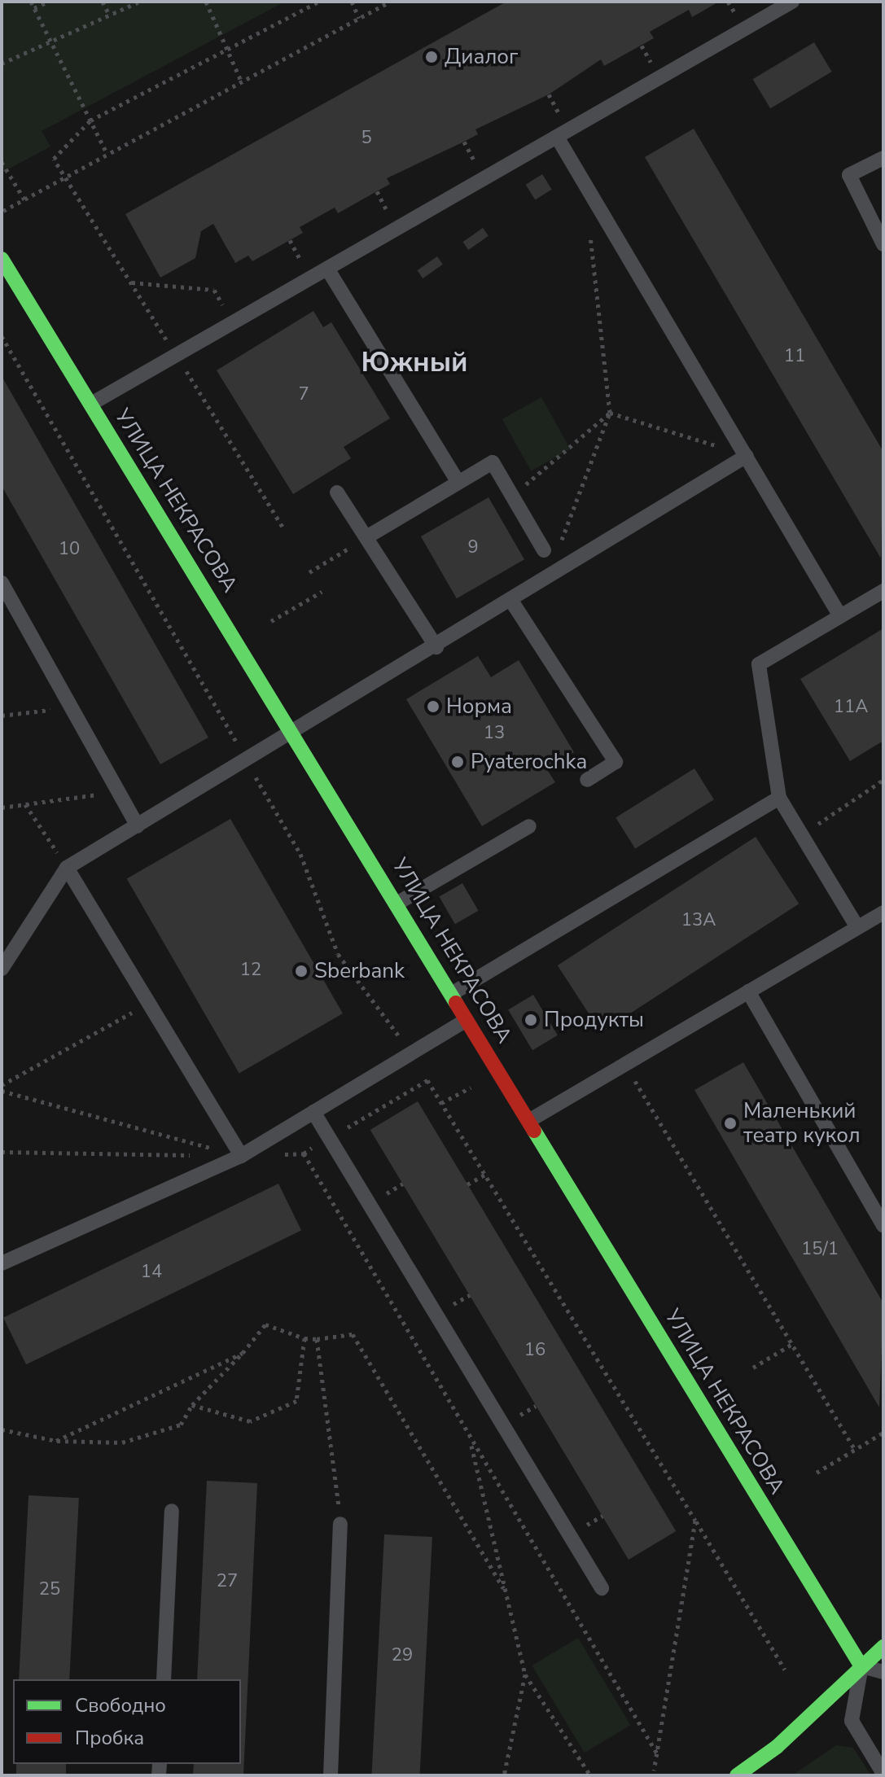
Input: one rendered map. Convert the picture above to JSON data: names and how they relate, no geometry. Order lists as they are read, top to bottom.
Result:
{
  "streets": {
    "street": ["УЛИЦА НЕКРАСОВА"]
  },
  "districts": ["Южный"],
  "places": [
    "Диалог",
    "Норма",
    "Pyaterochka",
    "Sberbank",
    "Продукты",
    "Маленький театр кукол"
  ],
  "house_numbers": [
    "5",
    "11",
    "7",
    "9",
    "10",
    "11А",
    "13",
    "13А",
    "12",
    "15/1",
    "14",
    "16",
    "27",
    "25",
    "29"
  ],
  "legend": ["Свободно", "Пробка"]
}
